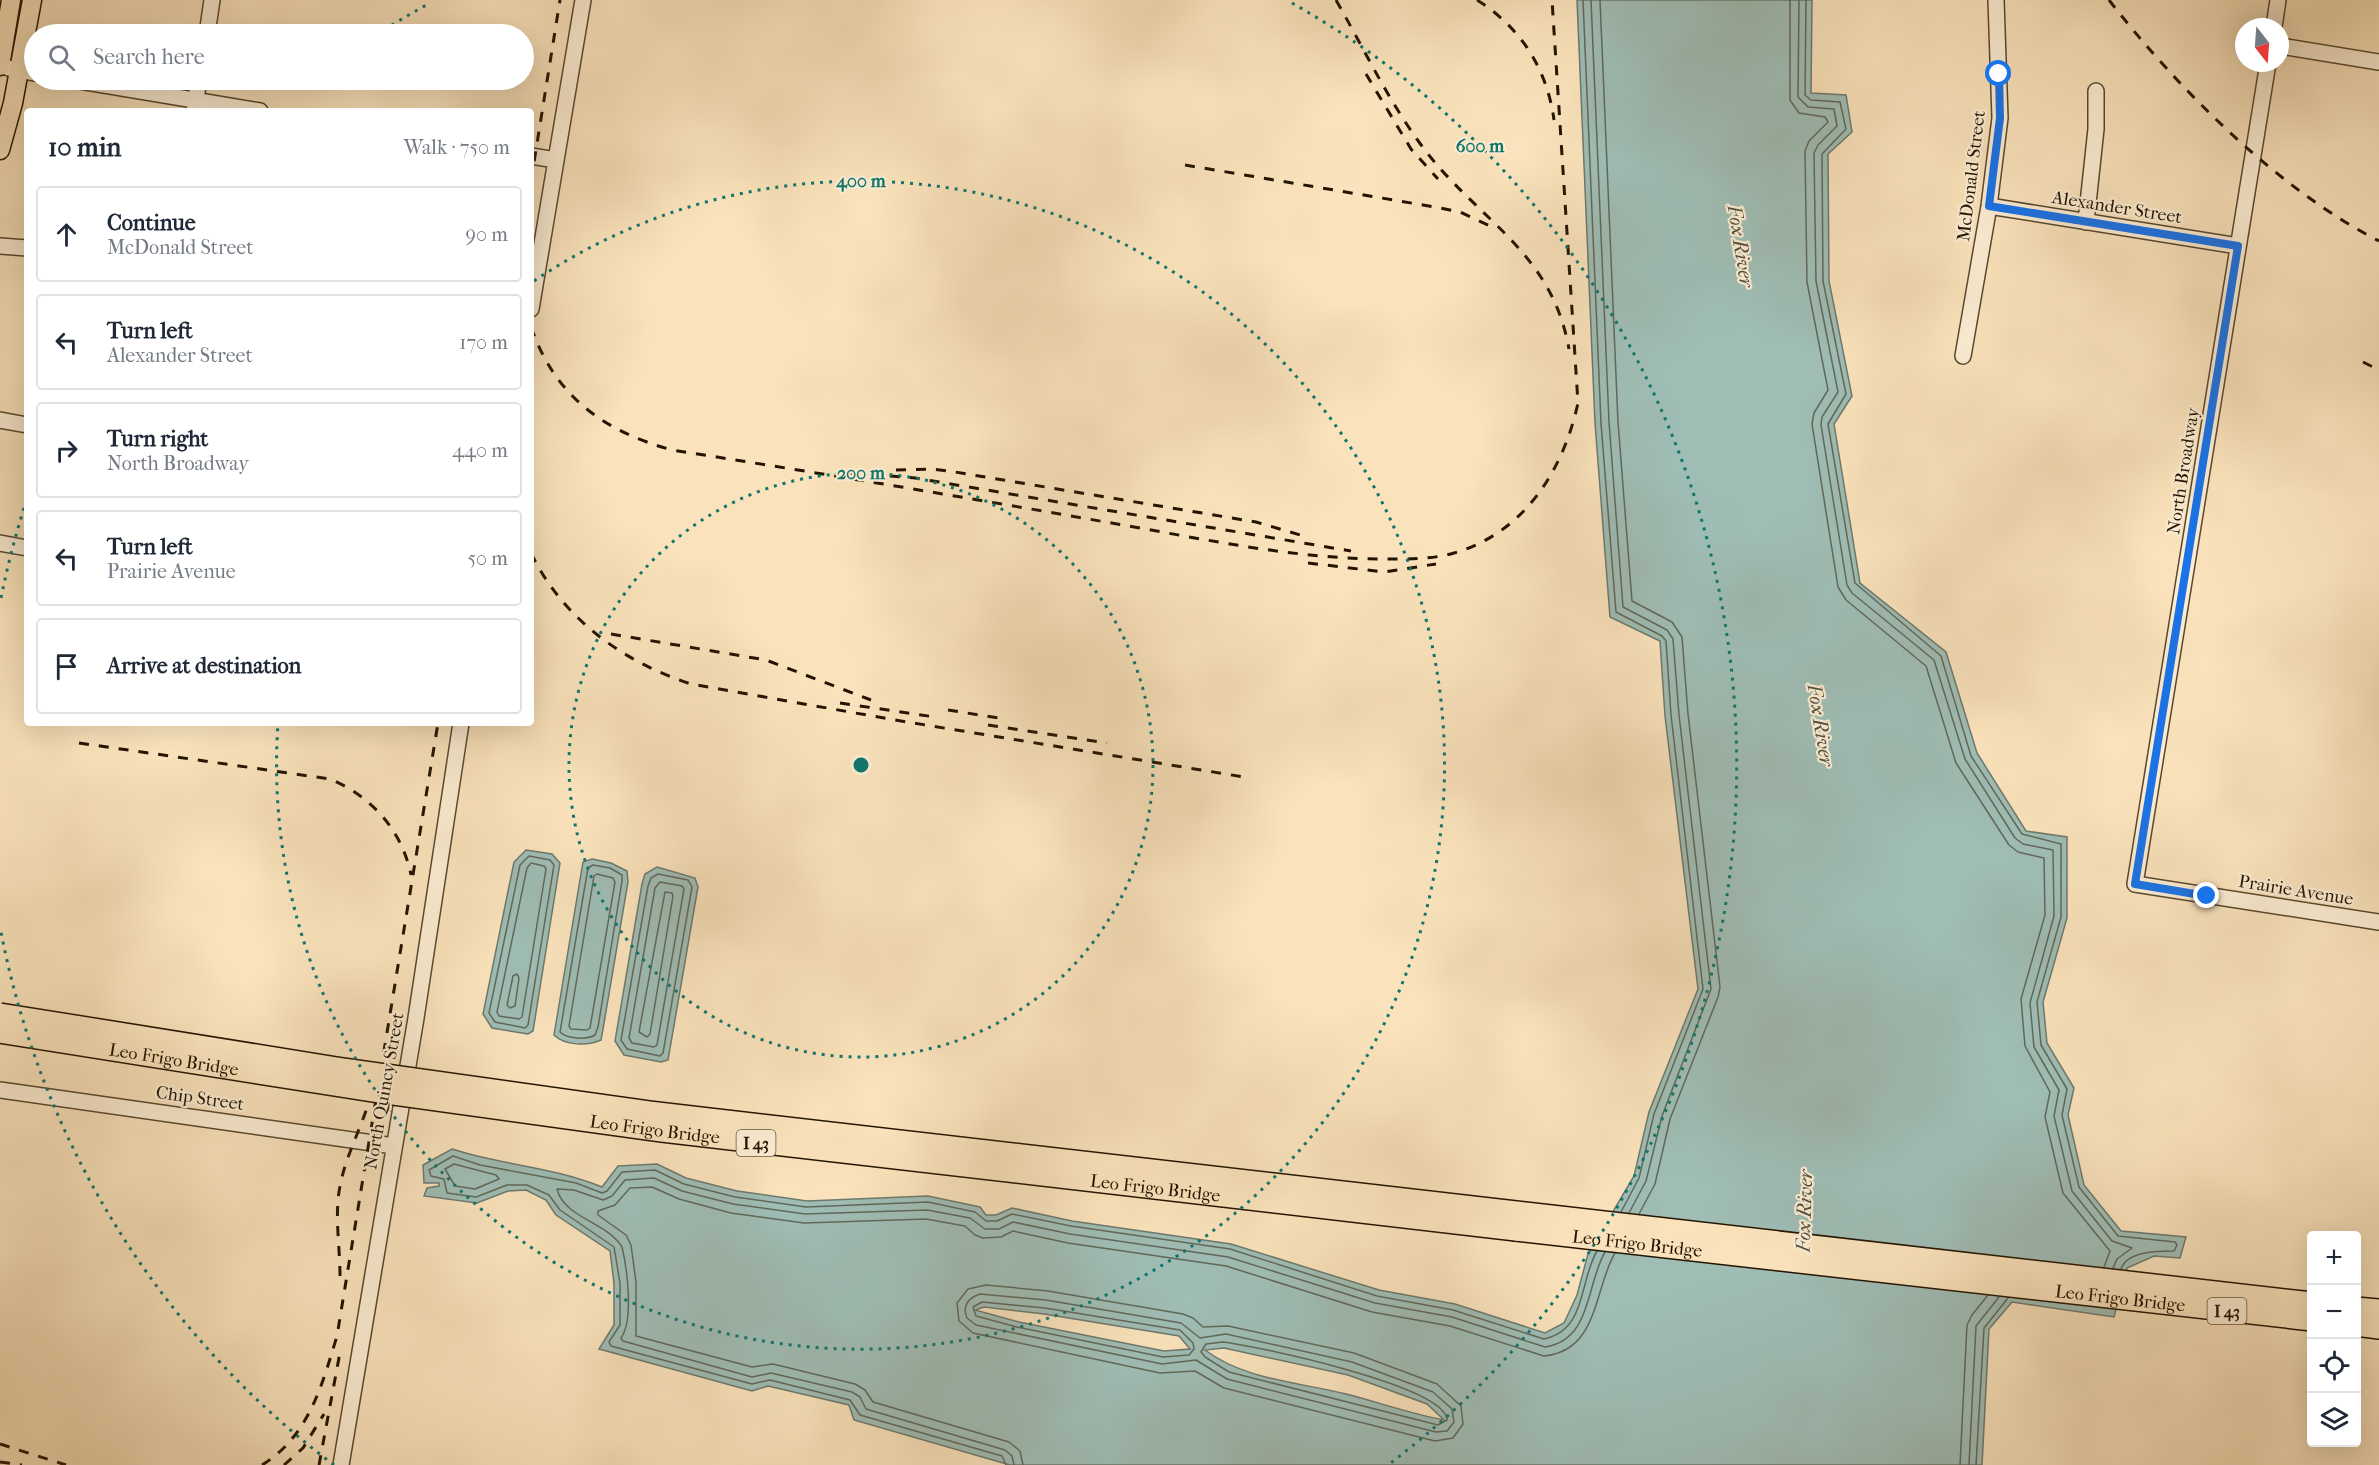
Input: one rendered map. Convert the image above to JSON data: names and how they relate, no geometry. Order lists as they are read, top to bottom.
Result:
{
  "streets": {
    "highway": ["Leo Frigo Bridge", "I 43"],
    "street": [
      "McDonald Street",
      "Alexander Street",
      "North Broadway",
      "Prairie Avenue",
      "North Quincy Street",
      "Chip Street"
    ]
  },
  "crossings": [
    ["McDonald Street", "Alexander Street"],
    ["Alexander Street", "North Broadway"],
    ["North Broadway", "Prairie Avenue"],
    ["North Quincy Street", "Chip Street"]
  ],
  "water": ["Fox River"],
  "north": "bottom",
  "page": {
    "search": "Search here",
    "heading": ["10 min", "Walk · 750 m"],
    "list": [
      ["Continue", "McDonald Street", "90 m"],
      ["Turn left", "Alexander Street", "170 m"],
      ["Turn right", "North Broadway", "440 m"],
      ["Turn left", "Prairie Avenue", "50 m"],
      "Arrive at destination"
    ],
    "map_buttons": ["+", "−"]
  },
  "rings": ["600 m", "400 m", "200 m"]
}
